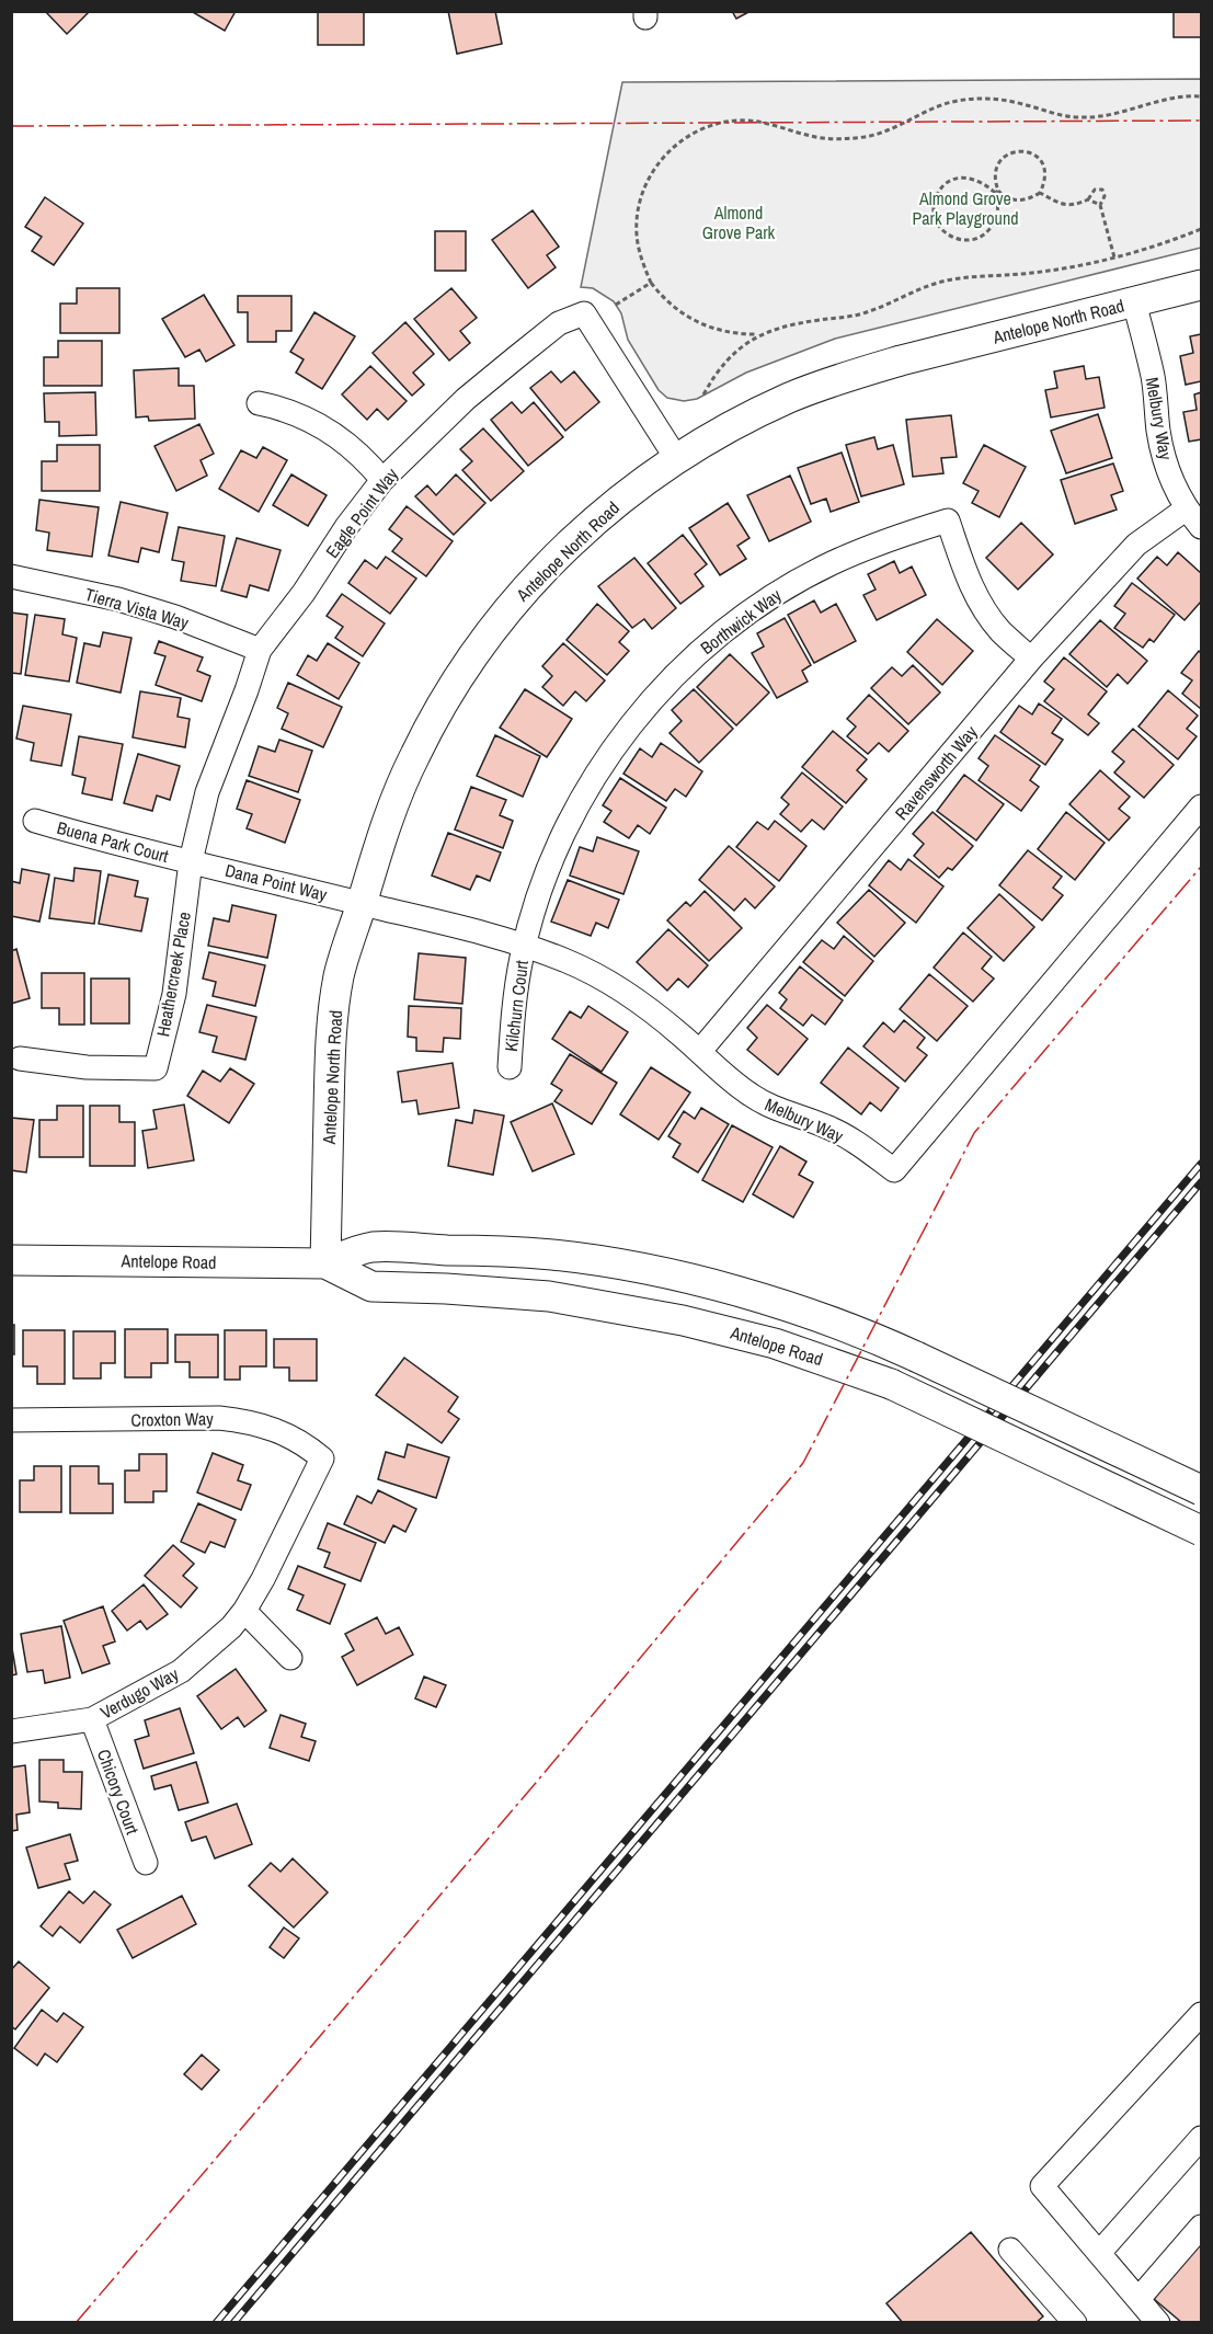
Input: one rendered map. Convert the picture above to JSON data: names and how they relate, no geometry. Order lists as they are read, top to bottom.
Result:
{
  "streets": {
    "main road": ["Antelope North Road", "Antelope Road"],
    "street": [
      "Melbury Way",
      "Eagle Point Way",
      "Tierra Vista Way",
      "Borthwick Way",
      "Ravensworth Way",
      "Buena Park Court",
      "Dana Point Way",
      "Heathercreek Place",
      "Kilchurn Court",
      "Croxton Way",
      "Verdugo Way",
      "Chicory Court"
    ]
  },
  "crossings": [
    ["Antelope North Road", "Melbury Way"],
    ["Antelope North Road", "Eagle Point Way"],
    ["Antelope North Road", "Dana Point Way"],
    ["Antelope North Road", "Antelope Road"],
    ["Melbury Way", "Borthwick Way"],
    ["Melbury Way", "Ravensworth Way"],
    ["Melbury Way", "Dana Point Way"],
    ["Melbury Way", "Kilchurn Court"],
    ["Eagle Point Way", "Tierra Vista Way"],
    ["Eagle Point Way", "Buena Park Court"],
    ["Eagle Point Way", "Dana Point Way"],
    ["Eagle Point Way", "Heathercreek Place"],
    ["Borthwick Way", "Ravensworth Way"],
    ["Borthwick Way", "Kilchurn Court"],
    ["Buena Park Court", "Dana Point Way"],
    ["Buena Park Court", "Heathercreek Place"],
    ["Dana Point Way", "Heathercreek Place"],
    ["Croxton Way", "Verdugo Way"],
    ["Verdugo Way", "Chicory Court"]
  ],
  "parks": ["Almond Grove Park Playground", "Almond Grove Park"]
}
